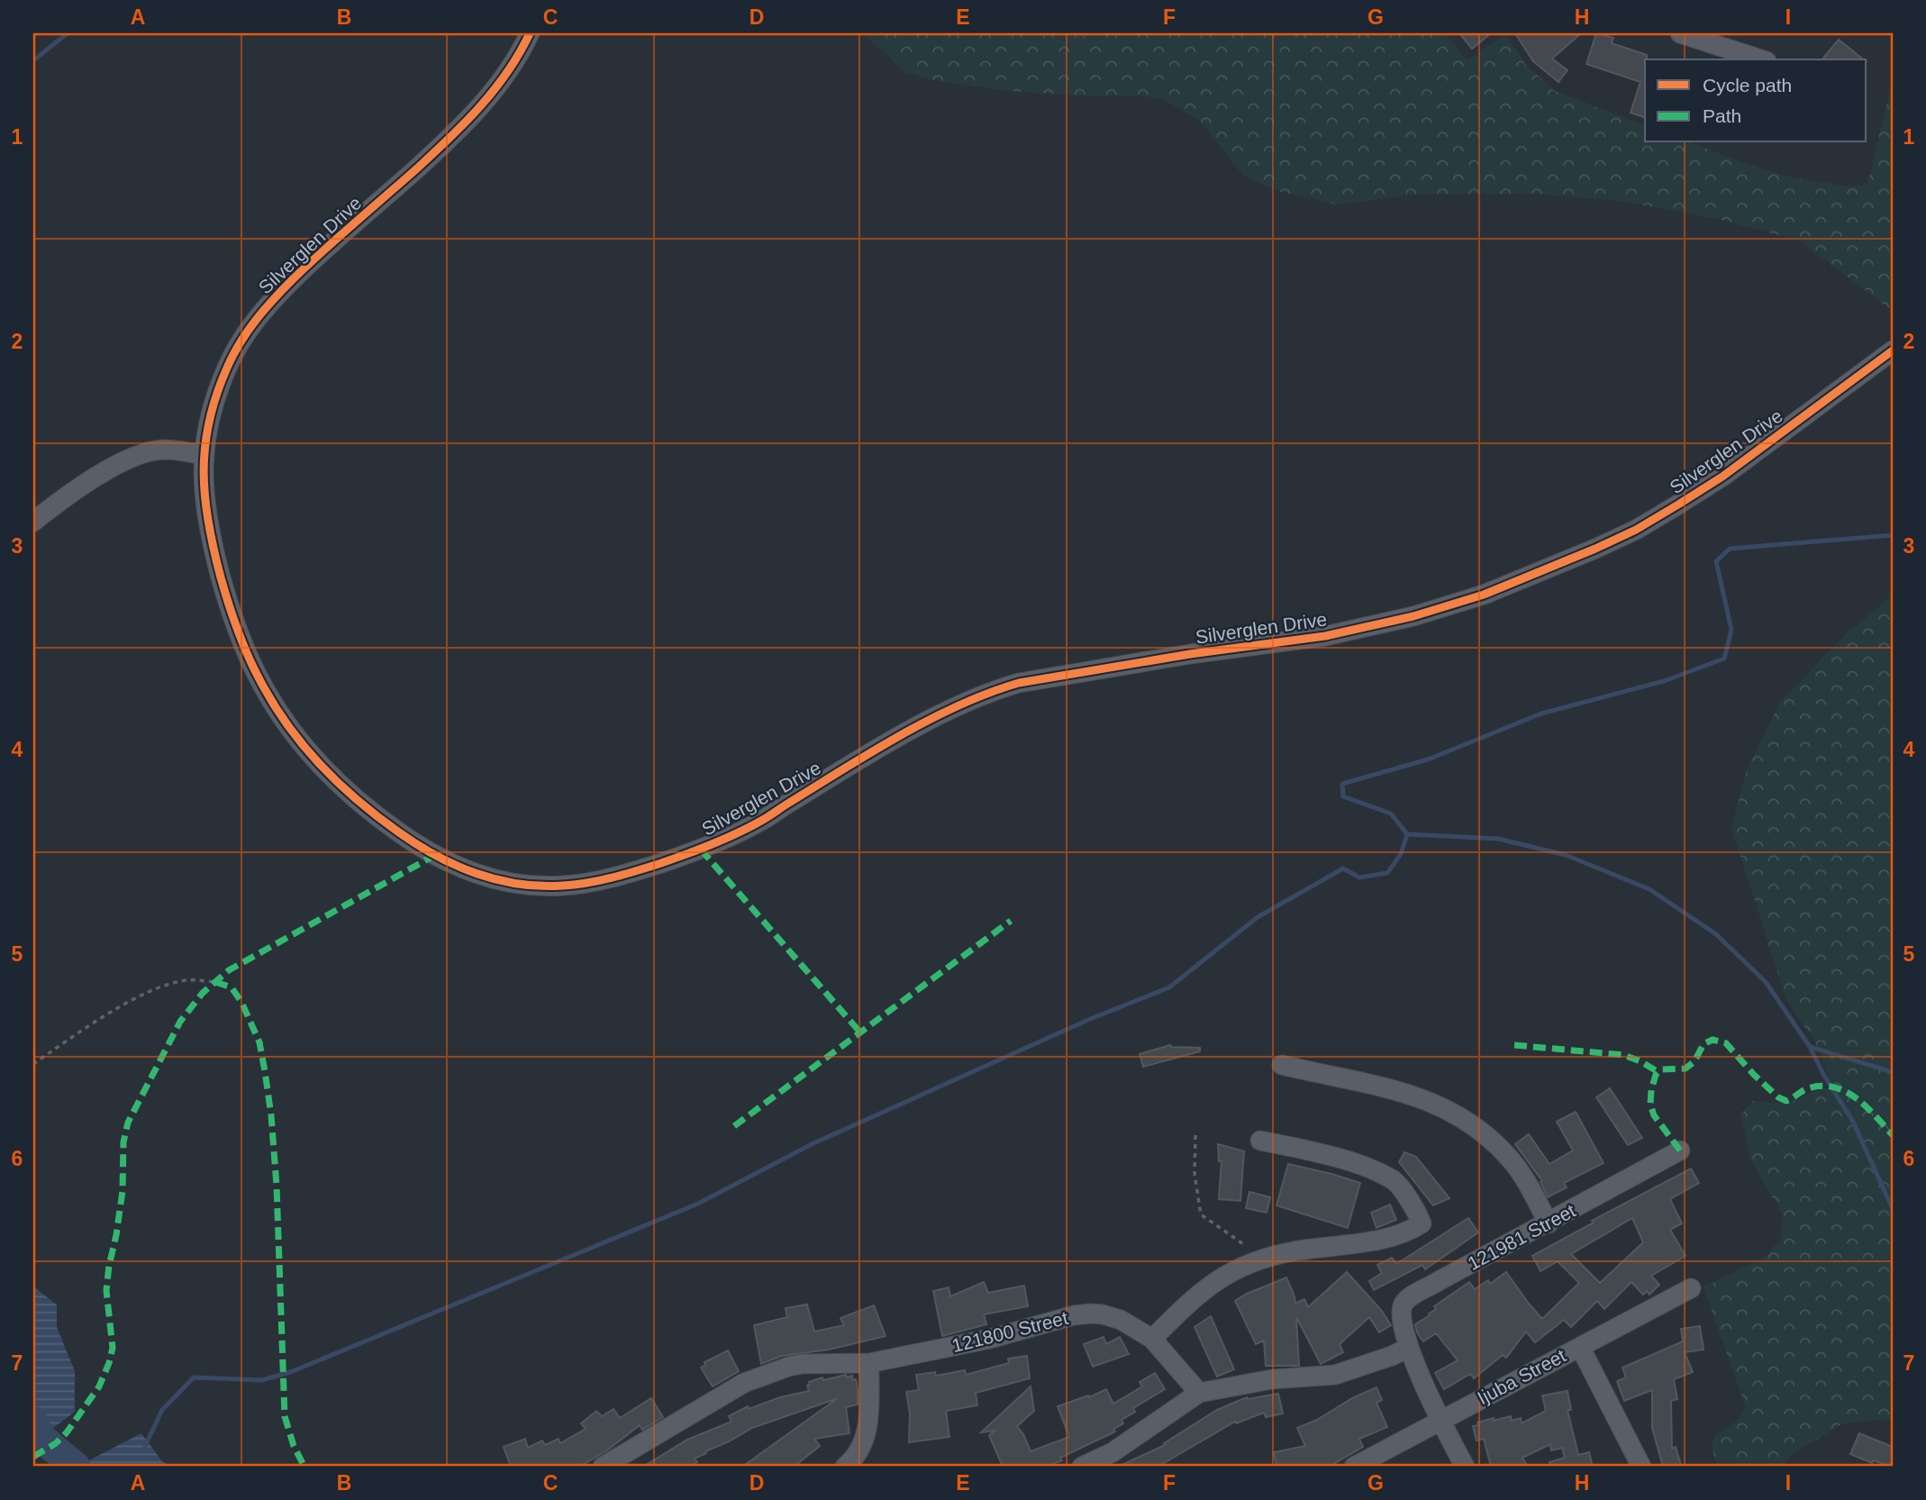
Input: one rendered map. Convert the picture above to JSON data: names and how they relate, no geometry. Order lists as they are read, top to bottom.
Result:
{
  "streets": {
    "street": [
      "Silverglen Drive",
      "121981 Street",
      "121800 Street",
      "Ijuba Street"
    ]
  },
  "crossings": [
    ["121981 Street", "Ijuba Street"]
  ],
  "legend": ["Cycle path", "Path"],
  "grid": {
    "columns": [
      "A",
      "B",
      "C",
      "D",
      "E",
      "F",
      "G",
      "H",
      "I"
    ],
    "rows": [
      "1",
      "2",
      "3",
      "4",
      "5",
      "6",
      "7"
    ]
  }
}
